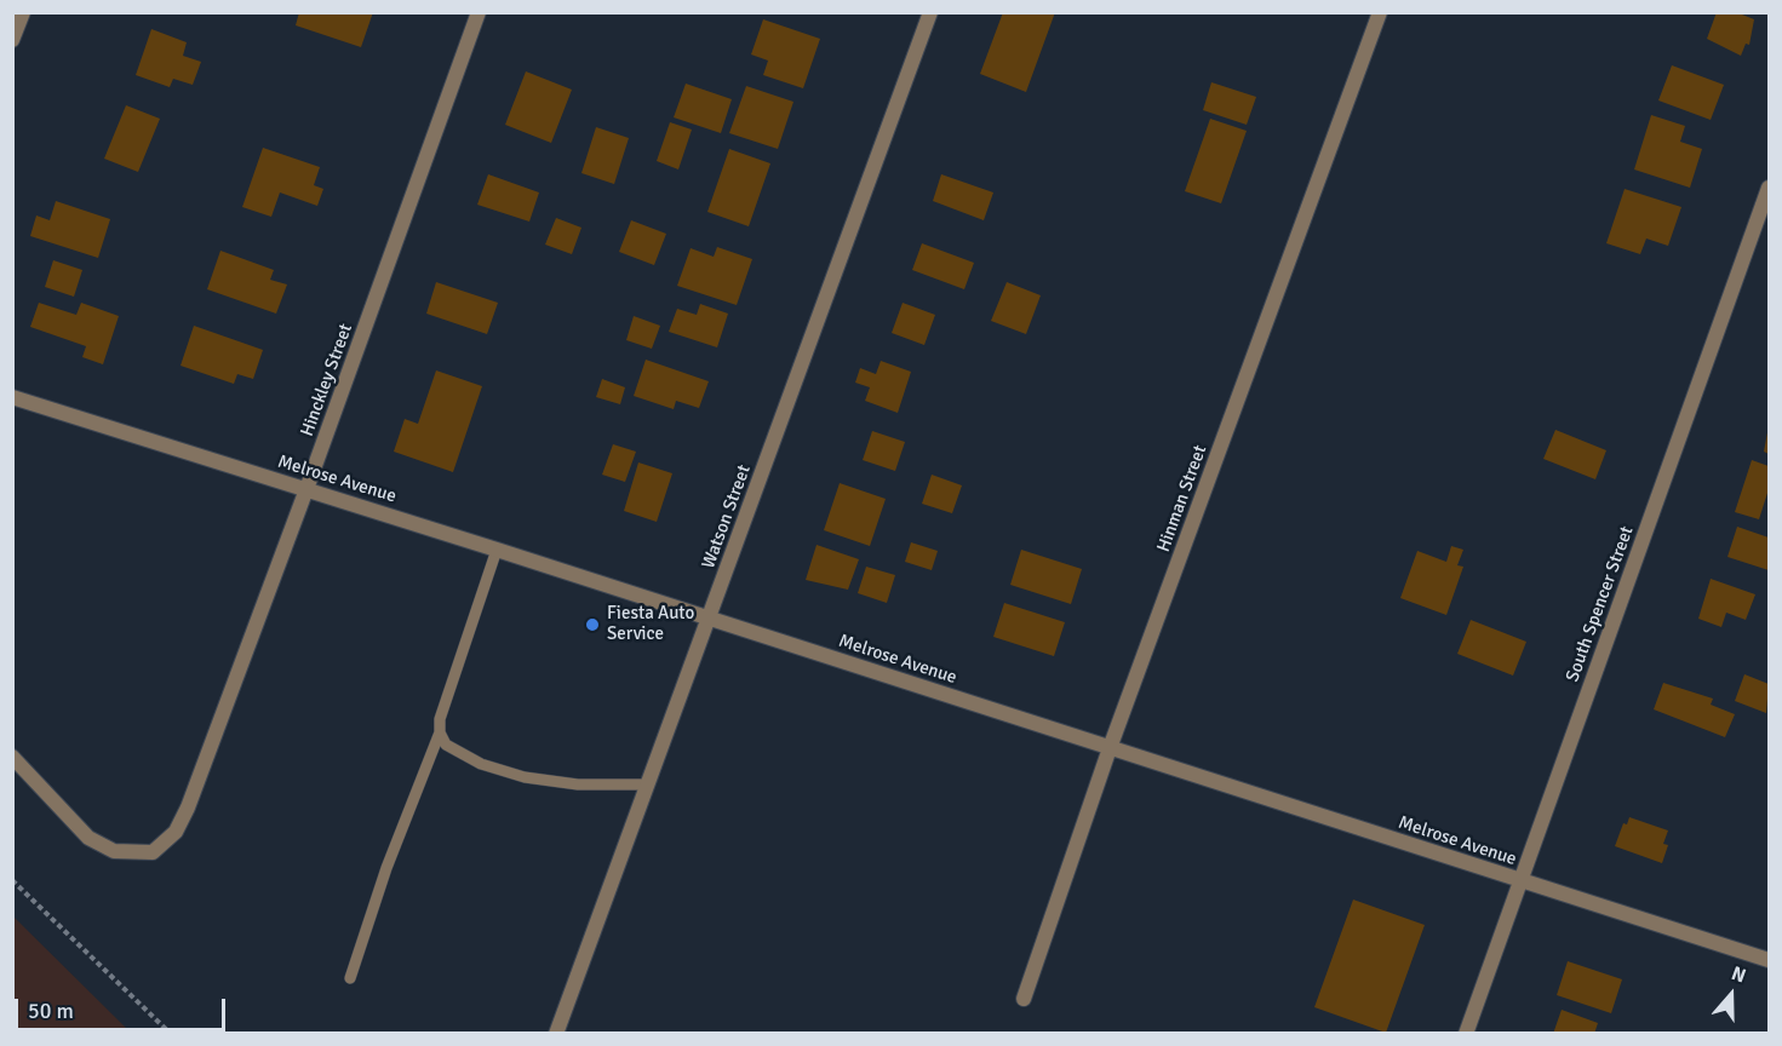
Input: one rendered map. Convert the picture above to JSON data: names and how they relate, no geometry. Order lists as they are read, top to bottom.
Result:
{
  "streets": {
    "street": [
      "Hinckley Street",
      "Melrose Avenue",
      "Hinman Street",
      "Watson Street",
      "South Spencer Street"
    ]
  },
  "crossings": [
    ["Hinckley Street", "Melrose Avenue"],
    ["Melrose Avenue", "Hinman Street"],
    ["Melrose Avenue", "Watson Street"],
    ["Melrose Avenue", "South Spencer Street"]
  ],
  "places": ["Fiesta Auto Service"],
  "scale_bar": "50 m",
  "north": "top"
}
